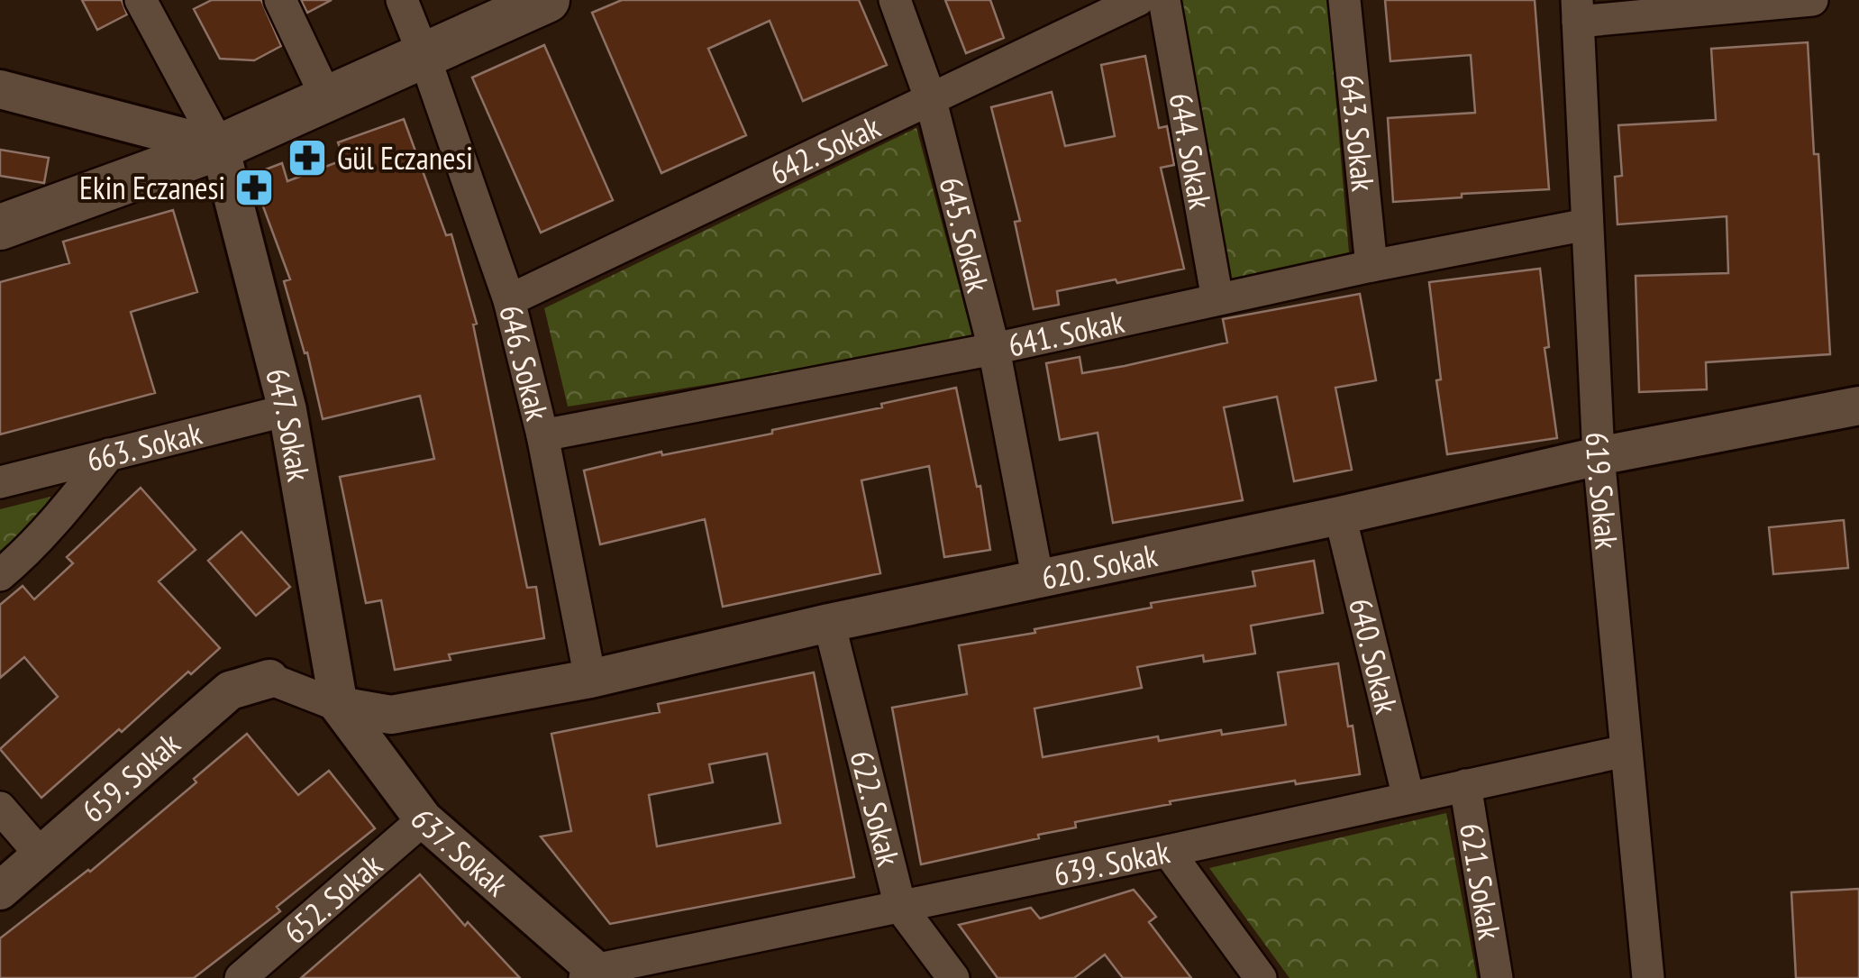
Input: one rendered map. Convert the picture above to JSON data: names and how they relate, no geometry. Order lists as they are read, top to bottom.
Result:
{
  "streets": {
    "street": [
      "643. Sokak",
      "642. Sokak",
      "644. Sokak",
      "645. Sokak",
      "641. Sokak",
      "646. Sokak",
      "647. Sokak",
      "663. Sokak",
      "619. Sokak",
      "620. Sokak",
      "640. Sokak",
      "659. Sokak",
      "622. Sokak",
      "637. Sokak",
      "639. Sokak",
      "621. Sokak",
      "652. Sokak"
    ]
  },
  "crossings": [
    ["643. Sokak", "641. Sokak"],
    ["642. Sokak", "645. Sokak"],
    ["642. Sokak", "646. Sokak"],
    ["644. Sokak", "641. Sokak"],
    ["645. Sokak", "641. Sokak"],
    ["645. Sokak", "620. Sokak"],
    ["641. Sokak", "646. Sokak"],
    ["641. Sokak", "619. Sokak"],
    ["646. Sokak", "620. Sokak"],
    ["647. Sokak", "663. Sokak"],
    ["647. Sokak", "620. Sokak"],
    ["647. Sokak", "637. Sokak"],
    ["619. Sokak", "620. Sokak"],
    ["619. Sokak", "639. Sokak"],
    ["620. Sokak", "640. Sokak"],
    ["620. Sokak", "622. Sokak"],
    ["620. Sokak", "637. Sokak"],
    ["640. Sokak", "639. Sokak"],
    ["622. Sokak", "639. Sokak"],
    ["637. Sokak", "639. Sokak"],
    ["637. Sokak", "652. Sokak"],
    ["639. Sokak", "621. Sokak"]
  ],
  "places": {
    "pharmacy": ["Gül Eczanesi", "Ekin Eczanesi"]
  }
}
